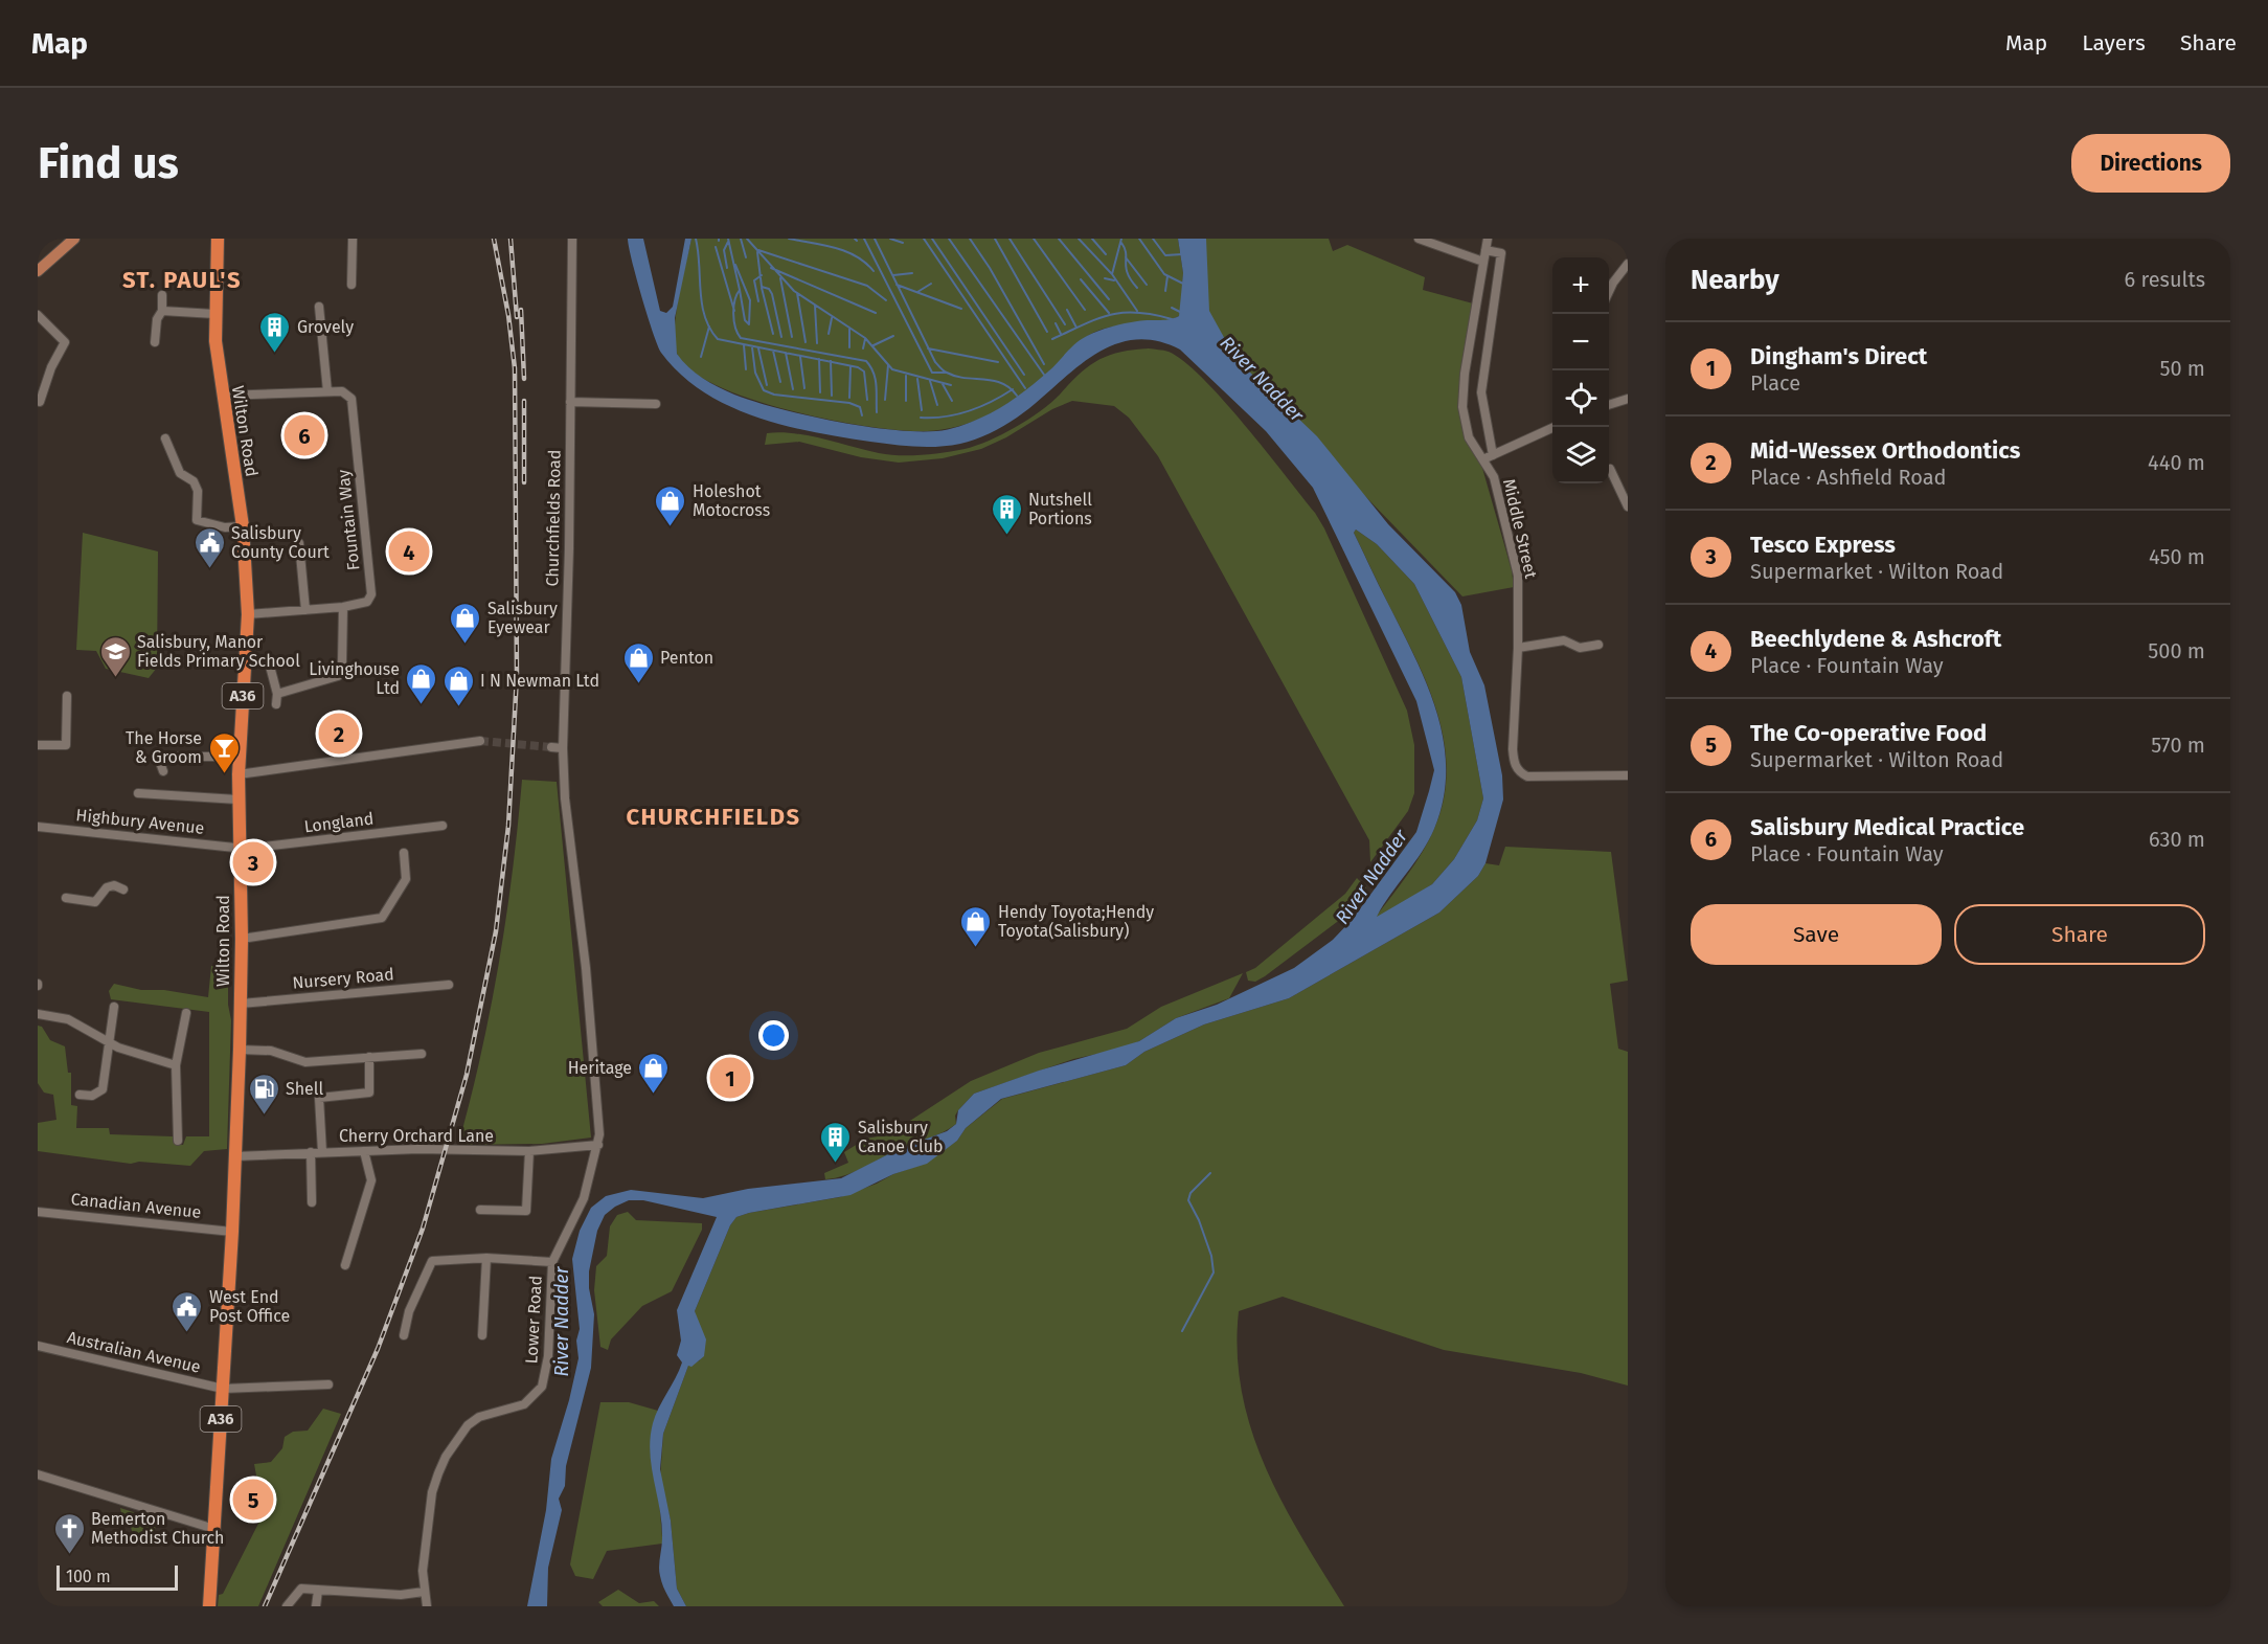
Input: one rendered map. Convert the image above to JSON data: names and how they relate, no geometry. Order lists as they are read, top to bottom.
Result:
{
  "streets": {
    "highway": ["Wilton Road", "A36"],
    "street": [
      "Churchfields Road",
      "Fountain Way",
      "Middle Street",
      "Highbury Avenue",
      "Longland",
      "Nursery Road",
      "Cherry Orchard Lane",
      "Canadian Avenue",
      "Lower Road",
      "Australian Avenue"
    ]
  },
  "crossings": [
    ["Wilton Road", "Fountain Way"],
    ["Wilton Road", "Highbury Avenue"],
    ["Wilton Road", "Longland"],
    ["Wilton Road", "Nursery Road"],
    ["Wilton Road", "Cherry Orchard Lane"],
    ["Wilton Road", "Canadian Avenue"],
    ["Wilton Road", "Australian Avenue"],
    ["Churchfields Road", "Lower Road"],
    ["Highbury Avenue", "Longland"],
    ["Cherry Orchard Lane", "Lower Road"]
  ],
  "districts": ["ST. PAUL'S", "CHURCHFIELDS"],
  "water": ["River Nadder"],
  "places": {
    "building": ["Grovely", "Nutshell Portions", "Salisbury Canoe Club"],
    "shop": [
      "Holeshot Motocross",
      "Salisbury Eyewear",
      "Penton",
      "Livinghouse Ltd",
      "I N Newman Ltd",
      "Hendy Toyota;Hendy Toyota(Salisbury)",
      "Heritage"
    ],
    "public building": ["Salisbury County Court", "West End Post Office"],
    "school or university": ["Salisbury, Manor Fields Primary School"],
    "bar": ["The Horse & Groom"],
    "fuel station": ["Shell"],
    "church": ["Bemerton Methodist Church"]
  },
  "scale_bar": "100 m",
  "page": {
    "header": "Map",
    "nav": ["Map", "Layers", "Share"],
    "buttons": [
      "Directions",
      ["Save", "Share"]
    ],
    "title": "Find us",
    "heading": ["Nearby", "6 results"],
    "map_buttons": ["+", "−"],
    "list": [
      {
        "mark": "1",
        "name": "Dingham's Direct",
        "note": "Place",
        "value": "50 m"
      },
      {
        "mark": "2",
        "name": "Mid-Wessex Orthodontics",
        "note": "Place · Ashfield Road",
        "value": "440 m"
      },
      {
        "mark": "3",
        "name": "Tesco Express",
        "note": "Supermarket · Wilton Road",
        "value": "450 m"
      },
      {
        "mark": "4",
        "name": "Beechlydene & Ashcroft",
        "note": "Place · Fountain Way",
        "value": "500 m"
      },
      {
        "mark": "5",
        "name": "The Co-operative Food",
        "note": "Supermarket · Wilton Road",
        "value": "570 m"
      },
      {
        "mark": "6",
        "name": "Salisbury Medical Practice",
        "note": "Place · Fountain Way",
        "value": "630 m"
      }
    ],
    "pins": [
      "6",
      "4",
      "2",
      "3",
      "1",
      "5"
    ],
    "scale": "100 m"
  }
}
